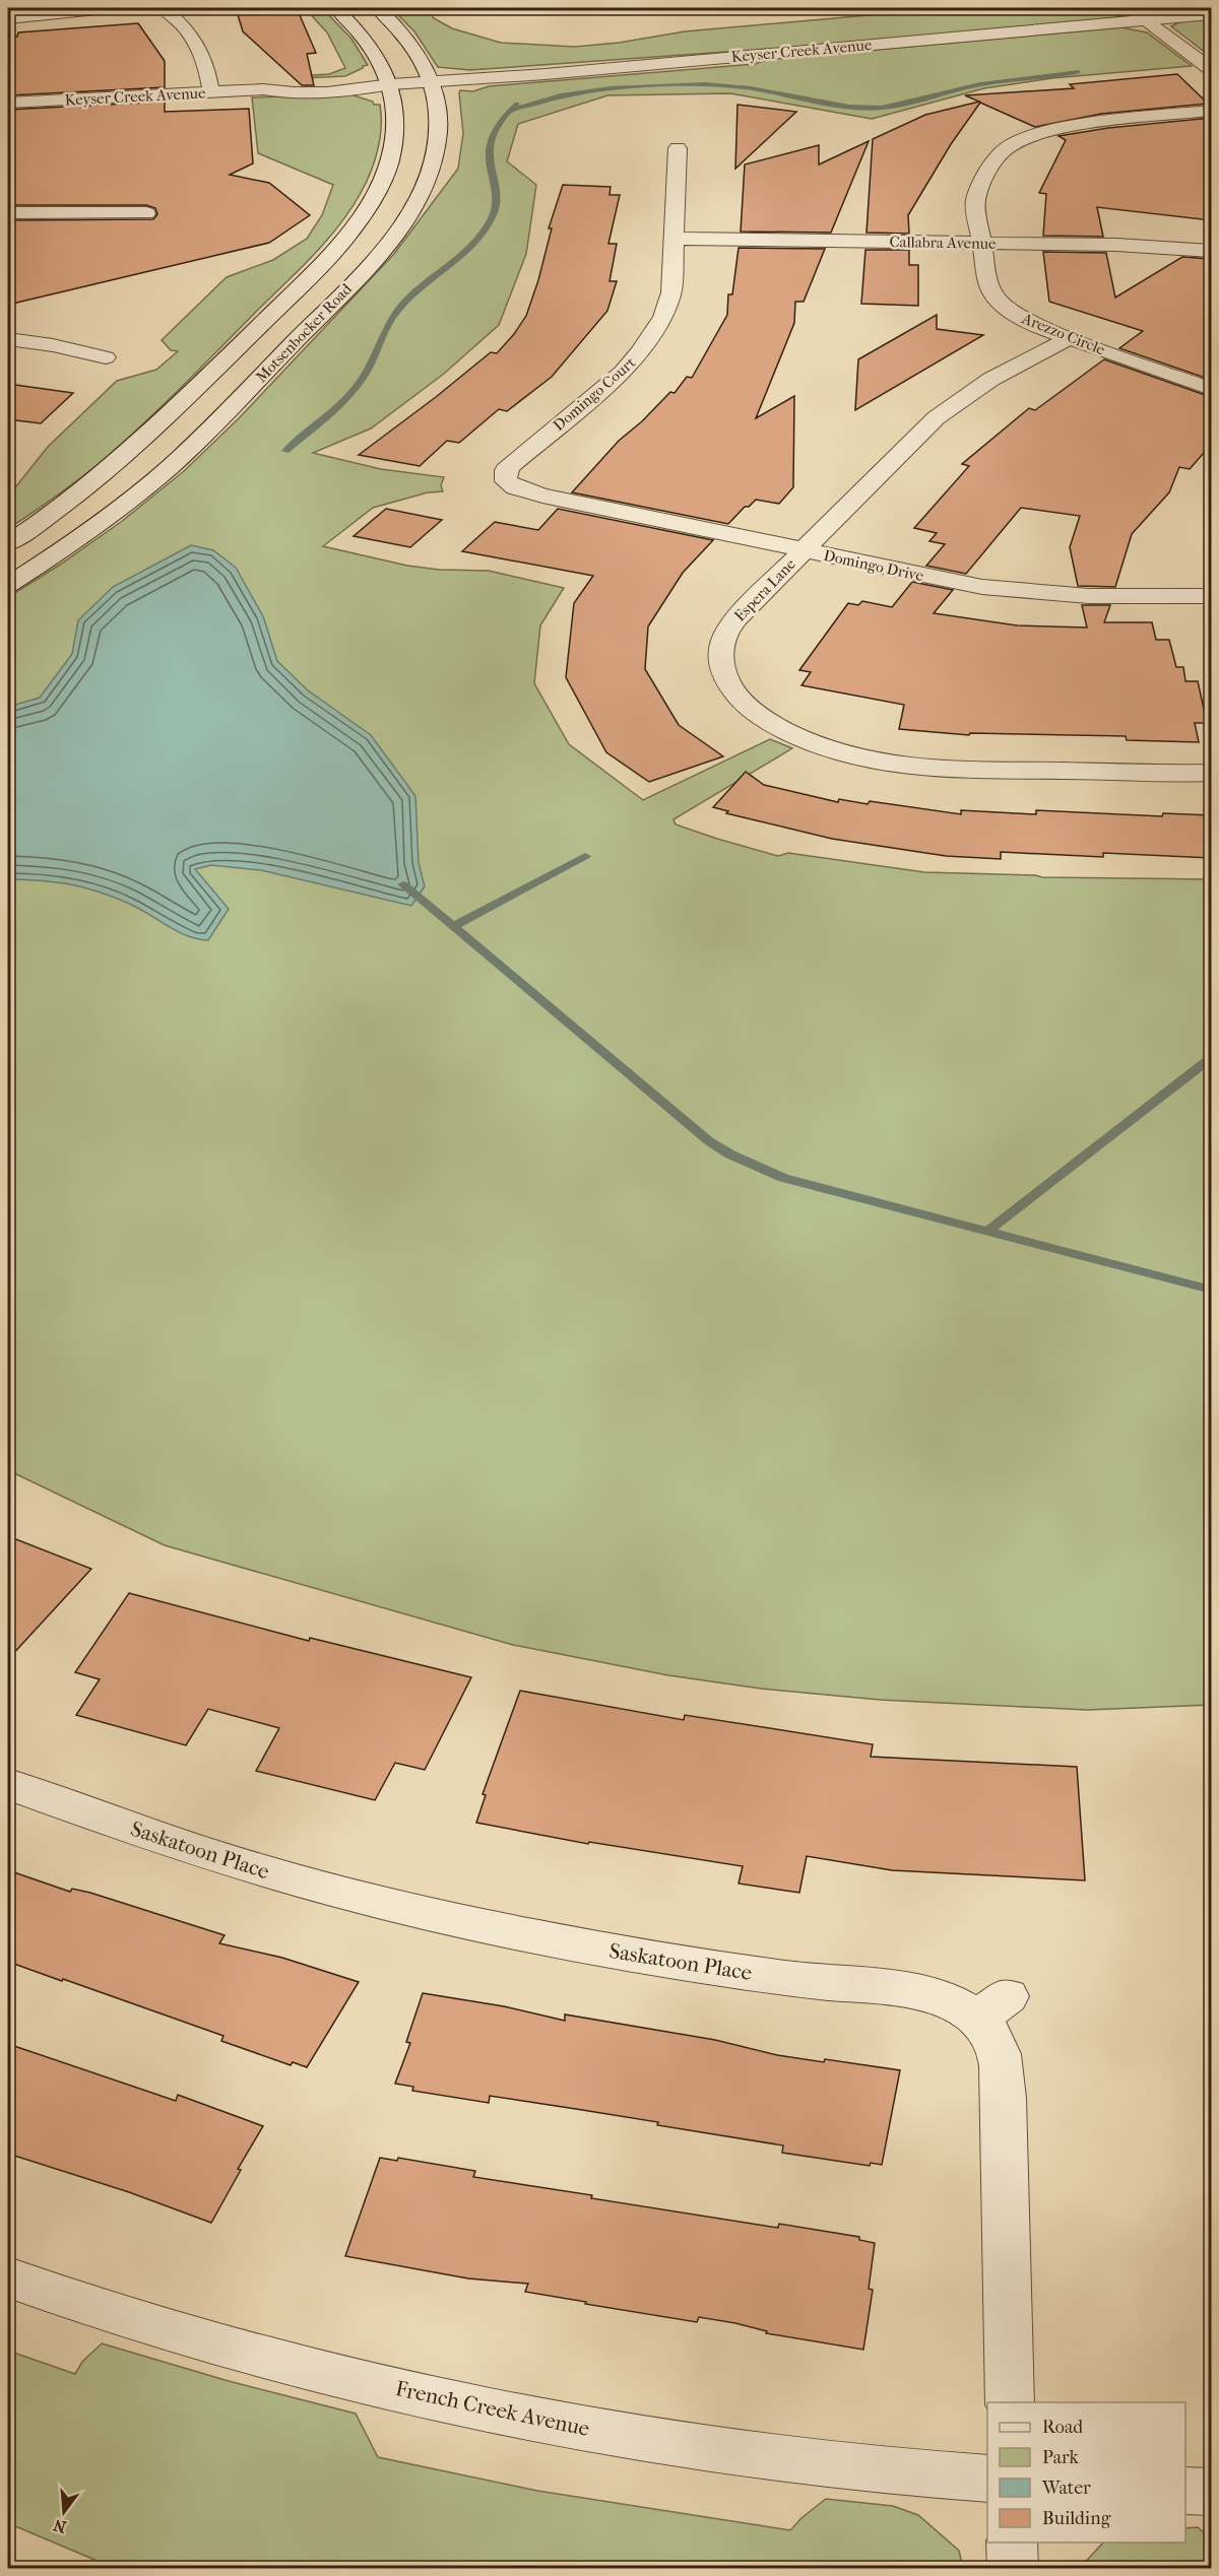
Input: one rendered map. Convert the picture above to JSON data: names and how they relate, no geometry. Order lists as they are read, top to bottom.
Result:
{
  "streets": {
    "street": [
      "Keyser Creek Avenue",
      "Callabra Avenue",
      "Motsenbocker Road",
      "Arezzo Circle",
      "Domingo Court",
      "Domingo Drive",
      "Espera Lane",
      "Saskatoon Place",
      "French Creek Avenue"
    ]
  },
  "crossings": [
    ["Keyser Creek Avenue", "Motsenbocker Road"],
    ["Callabra Avenue", "Arezzo Circle"],
    ["Callabra Avenue", "Domingo Court"],
    ["Arezzo Circle", "Espera Lane"],
    ["Domingo Court", "Domingo Drive"],
    ["Domingo Drive", "Espera Lane"]
  ],
  "legend": [
    "Road",
    "Park",
    "Water",
    "Building"
  ],
  "north": "bottom"
}
